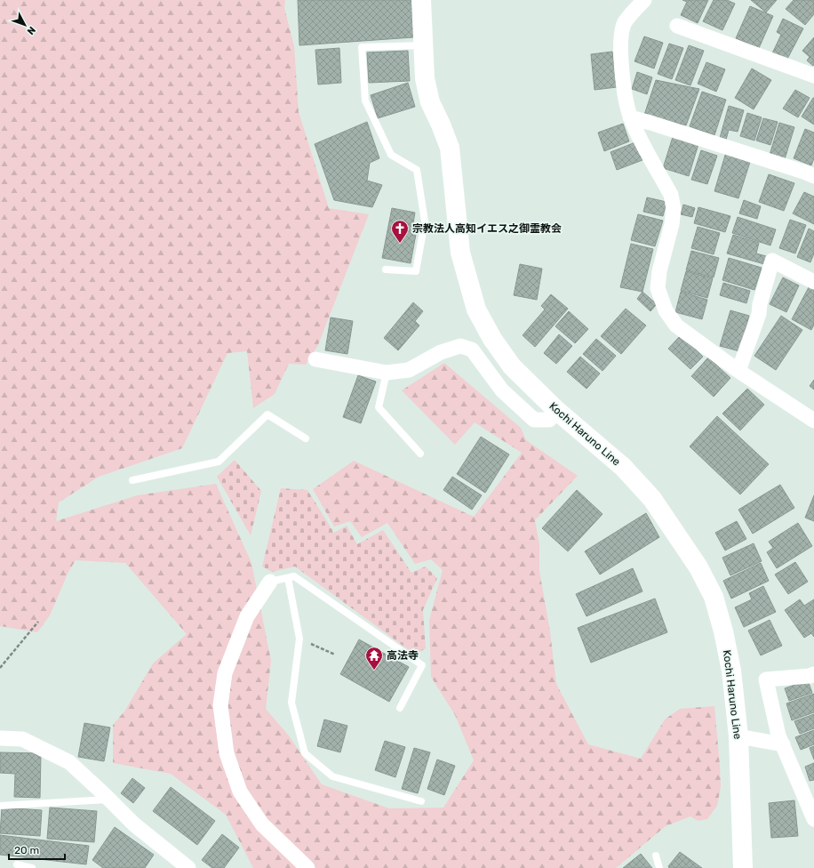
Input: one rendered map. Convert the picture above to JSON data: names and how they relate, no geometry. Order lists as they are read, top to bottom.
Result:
{
  "streets": {
    "main road": ["Kochi Haruno Line"]
  },
  "places": {
    "church": ["宗教法人高知イエス之御霊教会"],
    "temple": ["高法寺"]
  },
  "scale_bar": "20 m",
  "north": "bottom right"
}
